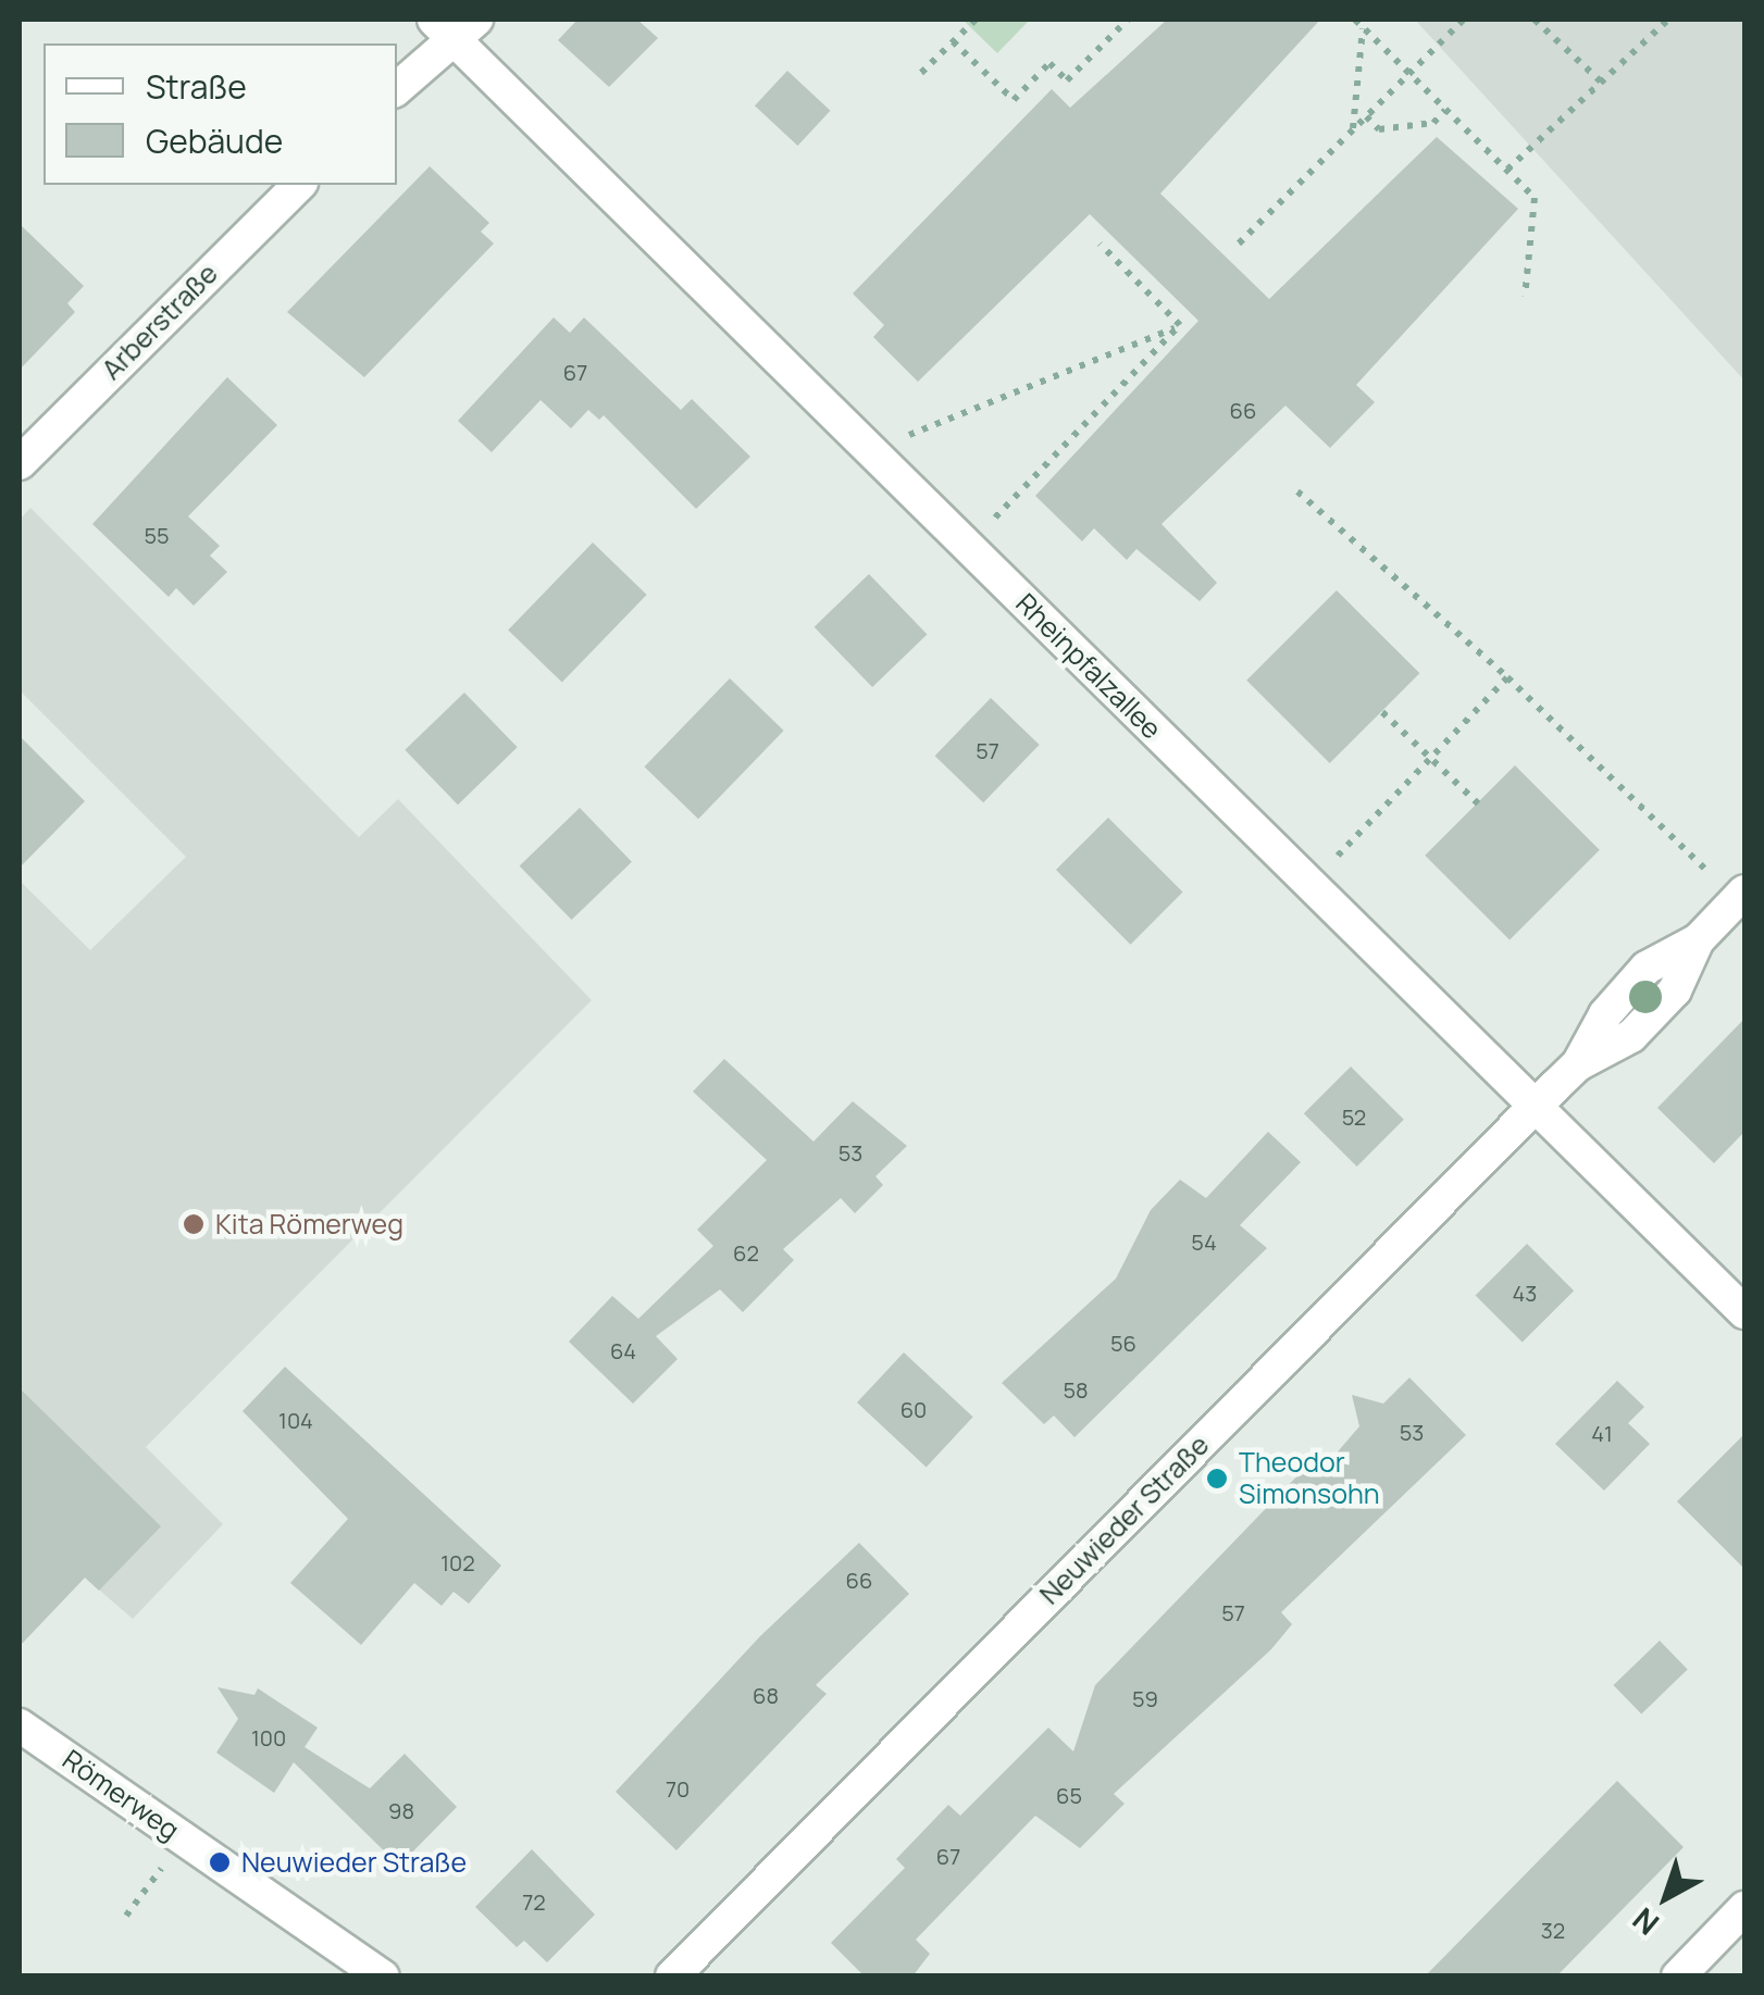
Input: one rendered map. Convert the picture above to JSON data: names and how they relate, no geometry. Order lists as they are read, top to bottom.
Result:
{
  "streets": {
    "street": [
      "Arberstraße",
      "Rheinpfalzallee",
      "Neuwieder Straße",
      "Römerweg"
    ]
  },
  "crossings": [
    ["Rheinpfalzallee", "Neuwieder Straße"]
  ],
  "places": ["Kita Römerweg", "Theodor Simonsohn", "Neuwieder Straße"],
  "house_numbers": [
    "67",
    "66",
    "55",
    "57",
    "52",
    "53",
    "54",
    "62",
    "43",
    "56",
    "64",
    "58",
    "60",
    "104",
    "53",
    "41",
    "102",
    "66",
    "57",
    "68",
    "59",
    "100",
    "70",
    "65",
    "98",
    "67",
    "72",
    "32"
  ],
  "legend": ["Straße", "Gebäude"],
  "north": "bottom left"
}
